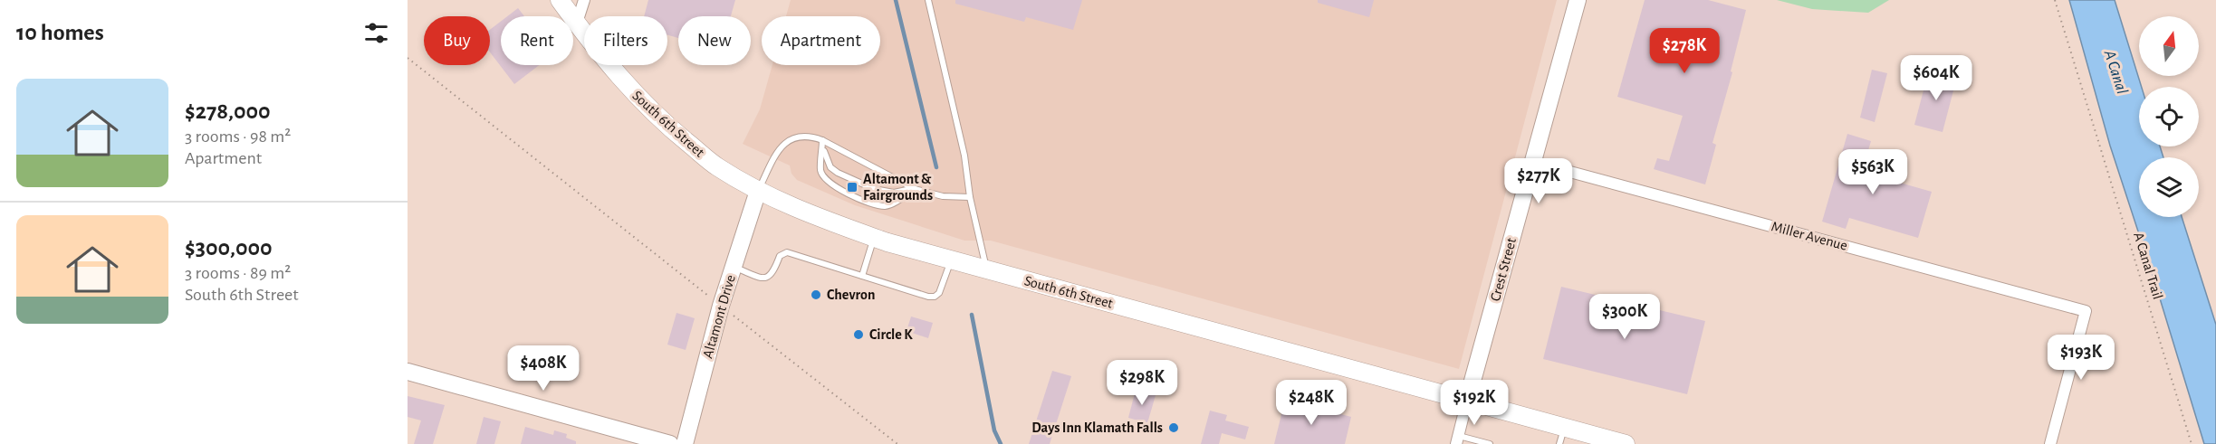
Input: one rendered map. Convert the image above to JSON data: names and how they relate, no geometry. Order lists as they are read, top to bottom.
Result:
{
  "streets": {
    "main road": ["South 6th Street"],
    "street": ["Miller Avenue", "Crest Street", "Altamont Drive"],
    "path": ["A Canal Trail"]
  },
  "crossings": [
    ["South 6th Street", "Crest Street"],
    ["South 6th Street", "Altamont Drive"],
    ["Miller Avenue", "Crest Street"]
  ],
  "water": ["A Canal"],
  "places": {
    "transit": ["Altamont & Fairgrounds"],
    "other": ["Chevron", "Circle K", "Days Inn Klamath Falls"]
  },
  "north": "top",
  "page": {
    "heading": "10 homes",
    "chip": [
      "Buy",
      "Rent",
      "Filters",
      "New",
      "Apartment"
    ],
    "price": [
      "$278K",
      "$604K",
      "$563K",
      "$277K",
      "$300K",
      "$193K",
      "$408K",
      "$298K",
      "$248K",
      "$192K"
    ],
    "list": [
      {
        "name": "$278,000",
        "note": "3 rooms · 98 m² · Apartment"
      },
      {
        "name": "$300,000",
        "note": "3 rooms · 89 m² · South 6th Street"
      }
    ]
  }
}
